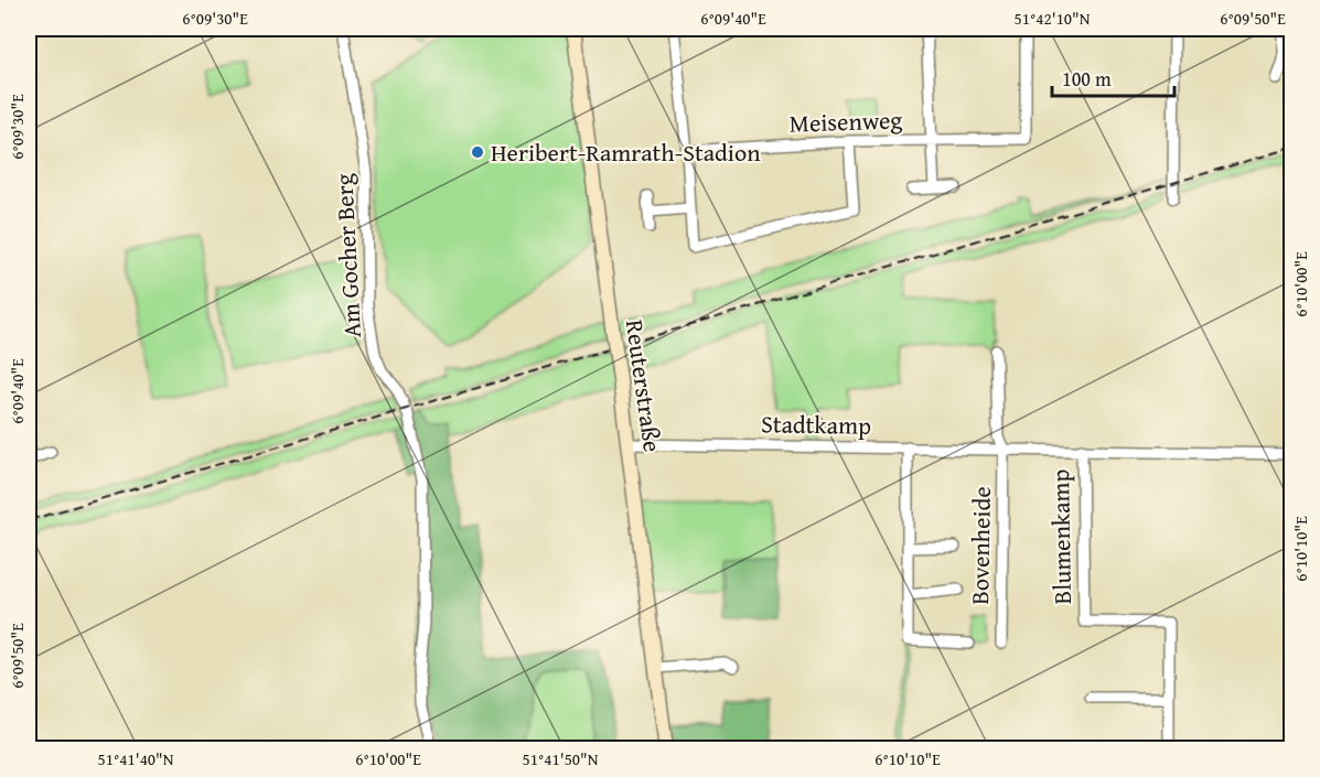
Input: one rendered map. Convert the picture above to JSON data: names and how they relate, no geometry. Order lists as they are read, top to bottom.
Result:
{
  "streets": {
    "street": [
      "Meisenweg",
      "Am Gocher Berg",
      "Reuterstraße",
      "Stadtkamp",
      "Blumenkamp",
      "Bovenheide"
    ]
  },
  "crossings": [
    ["Reuterstraße", "Stadtkamp"],
    ["Stadtkamp", "Blumenkamp"],
    ["Stadtkamp", "Bovenheide"]
  ],
  "places": ["Heribert-Ramrath-Stadion"],
  "scale_bar": "100 m",
  "coordinates": [
    "6°09'30\"E",
    "6°09'40\"E",
    "51°42'10\"N",
    "6°09'50\"E",
    "6°10'00\"E",
    "6°10'10\"E",
    "51°41'40\"N",
    "51°41'50\"N"
  ]
}
